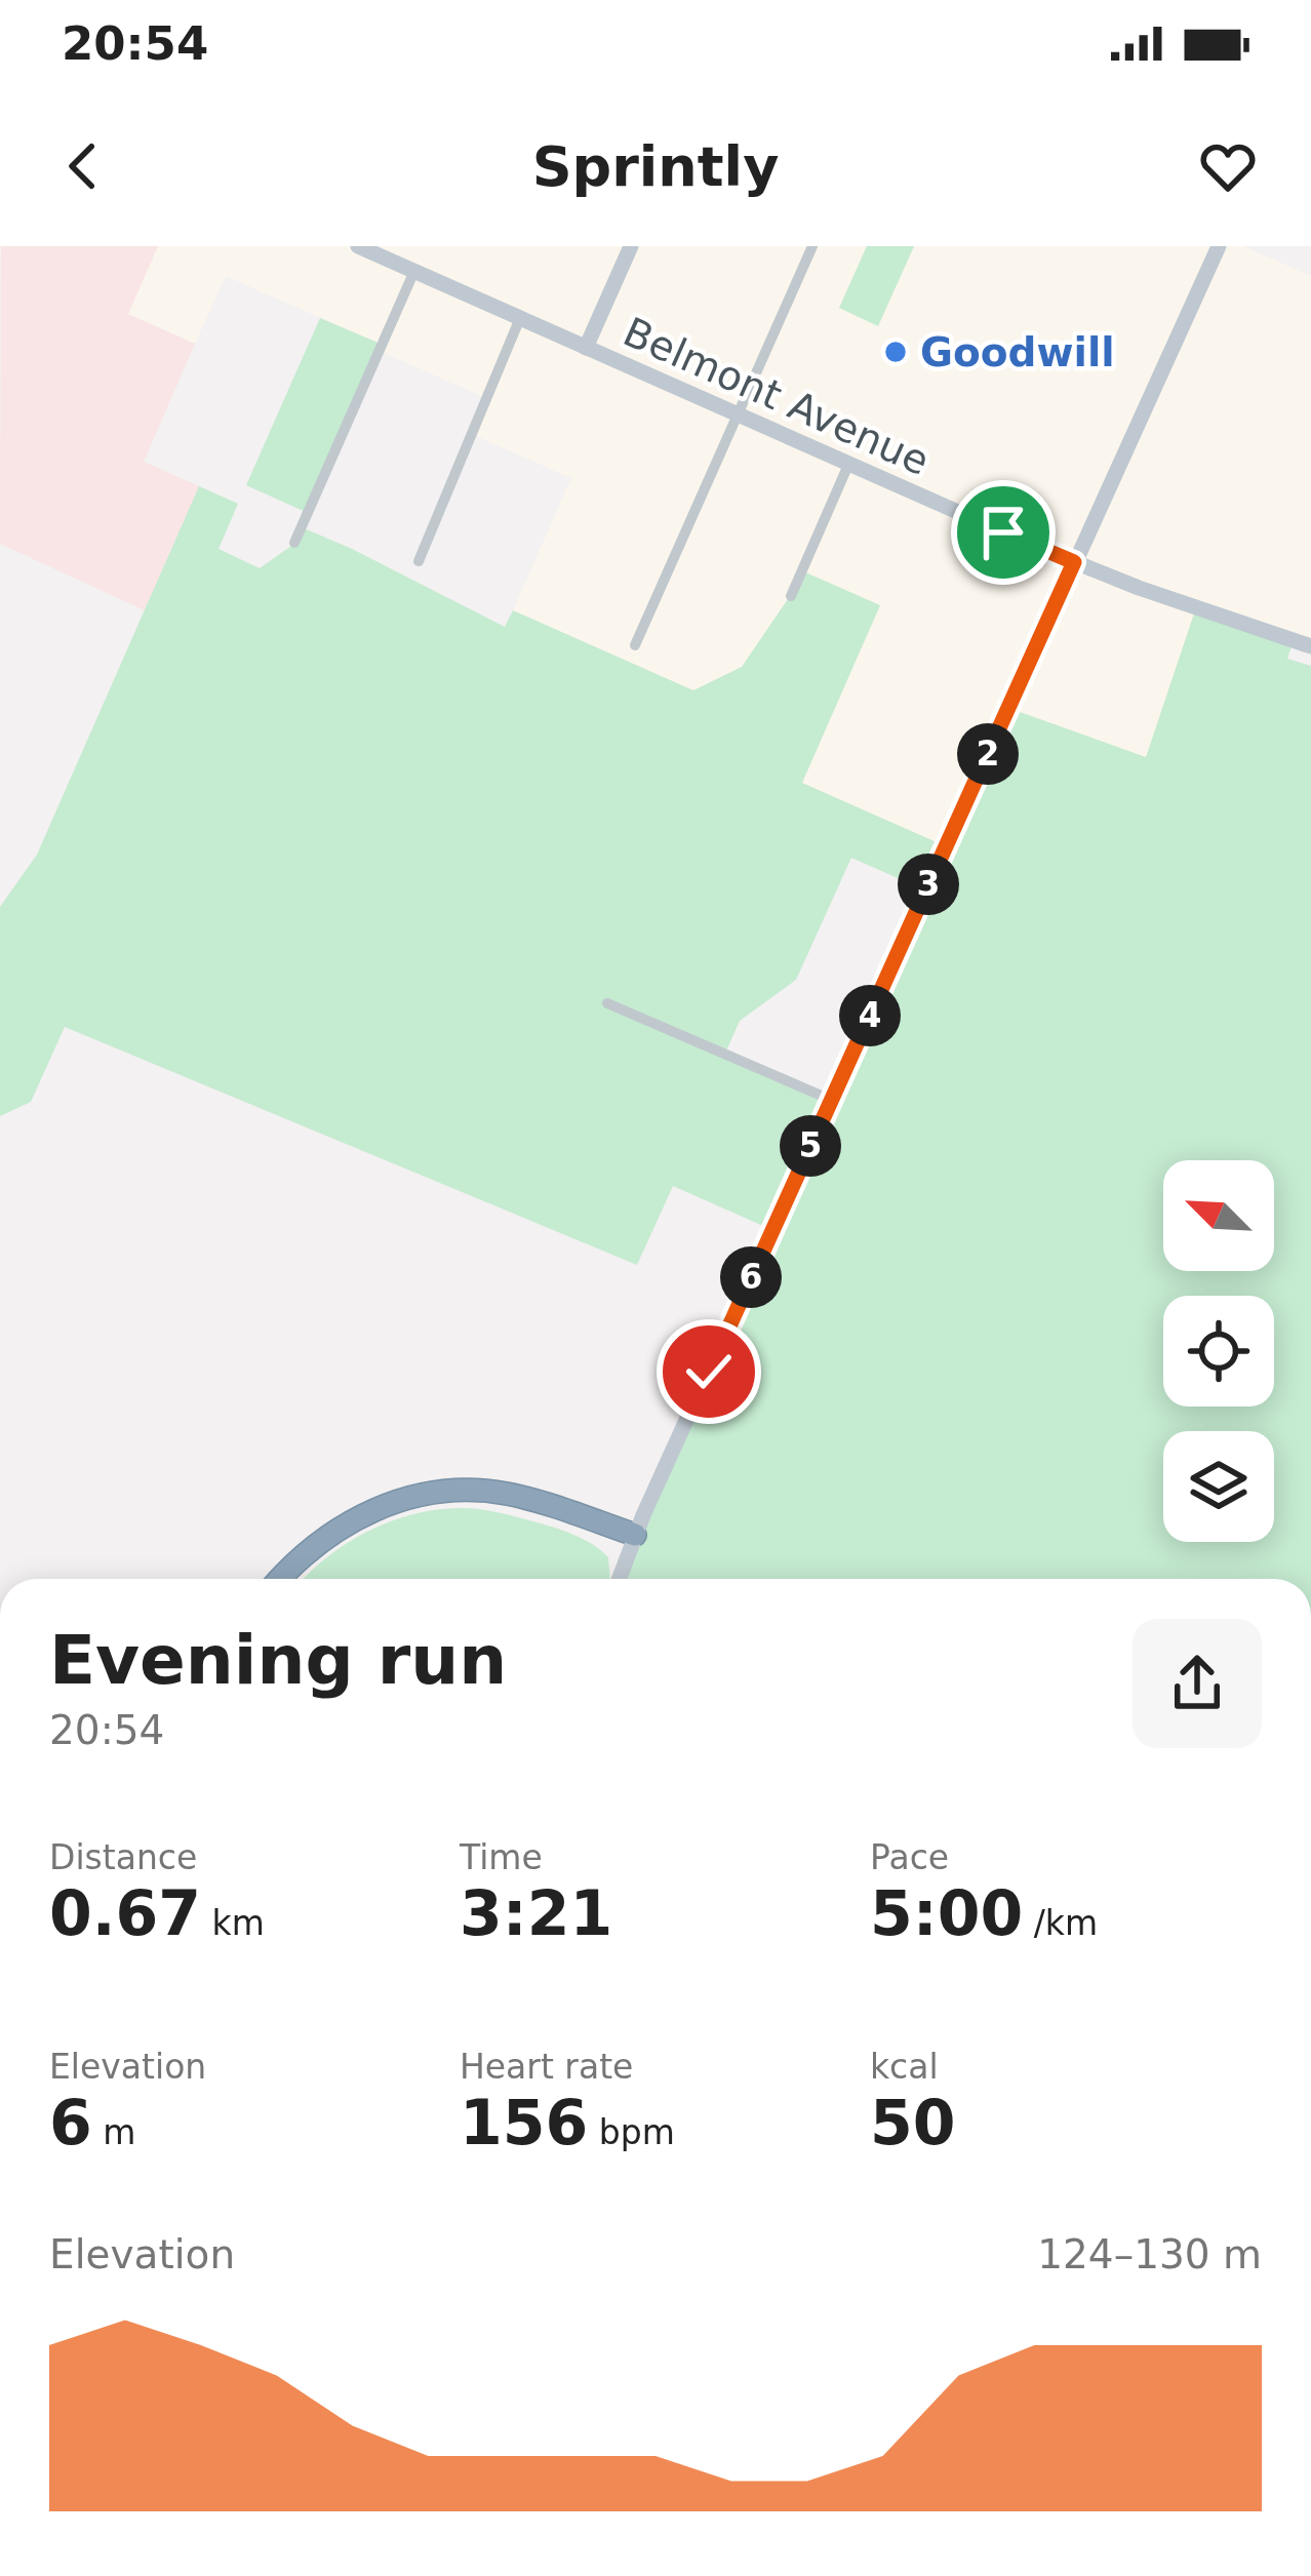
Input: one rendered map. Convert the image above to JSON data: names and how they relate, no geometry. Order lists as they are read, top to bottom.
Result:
{
  "streets": {
    "main road": ["Belmont Avenue"]
  },
  "places": ["Goodwill"],
  "north": "top left",
  "page": {
    "status": "20:54",
    "header": "Sprintly",
    "pins": [
      "2",
      "3",
      "4",
      "5",
      "6"
    ],
    "heading": ["Evening run", "20:54"],
    "stats": [
      ["Distance", "0.67 km"],
      ["Time", "3:21"],
      ["Pace", "5:00 /km"],
      ["Elevation", "6 m"],
      ["Heart rate", "156 bpm"],
      ["kcal", "50"]
    ],
    "chart": ["Elevation", "124–130 m"]
  }
}
